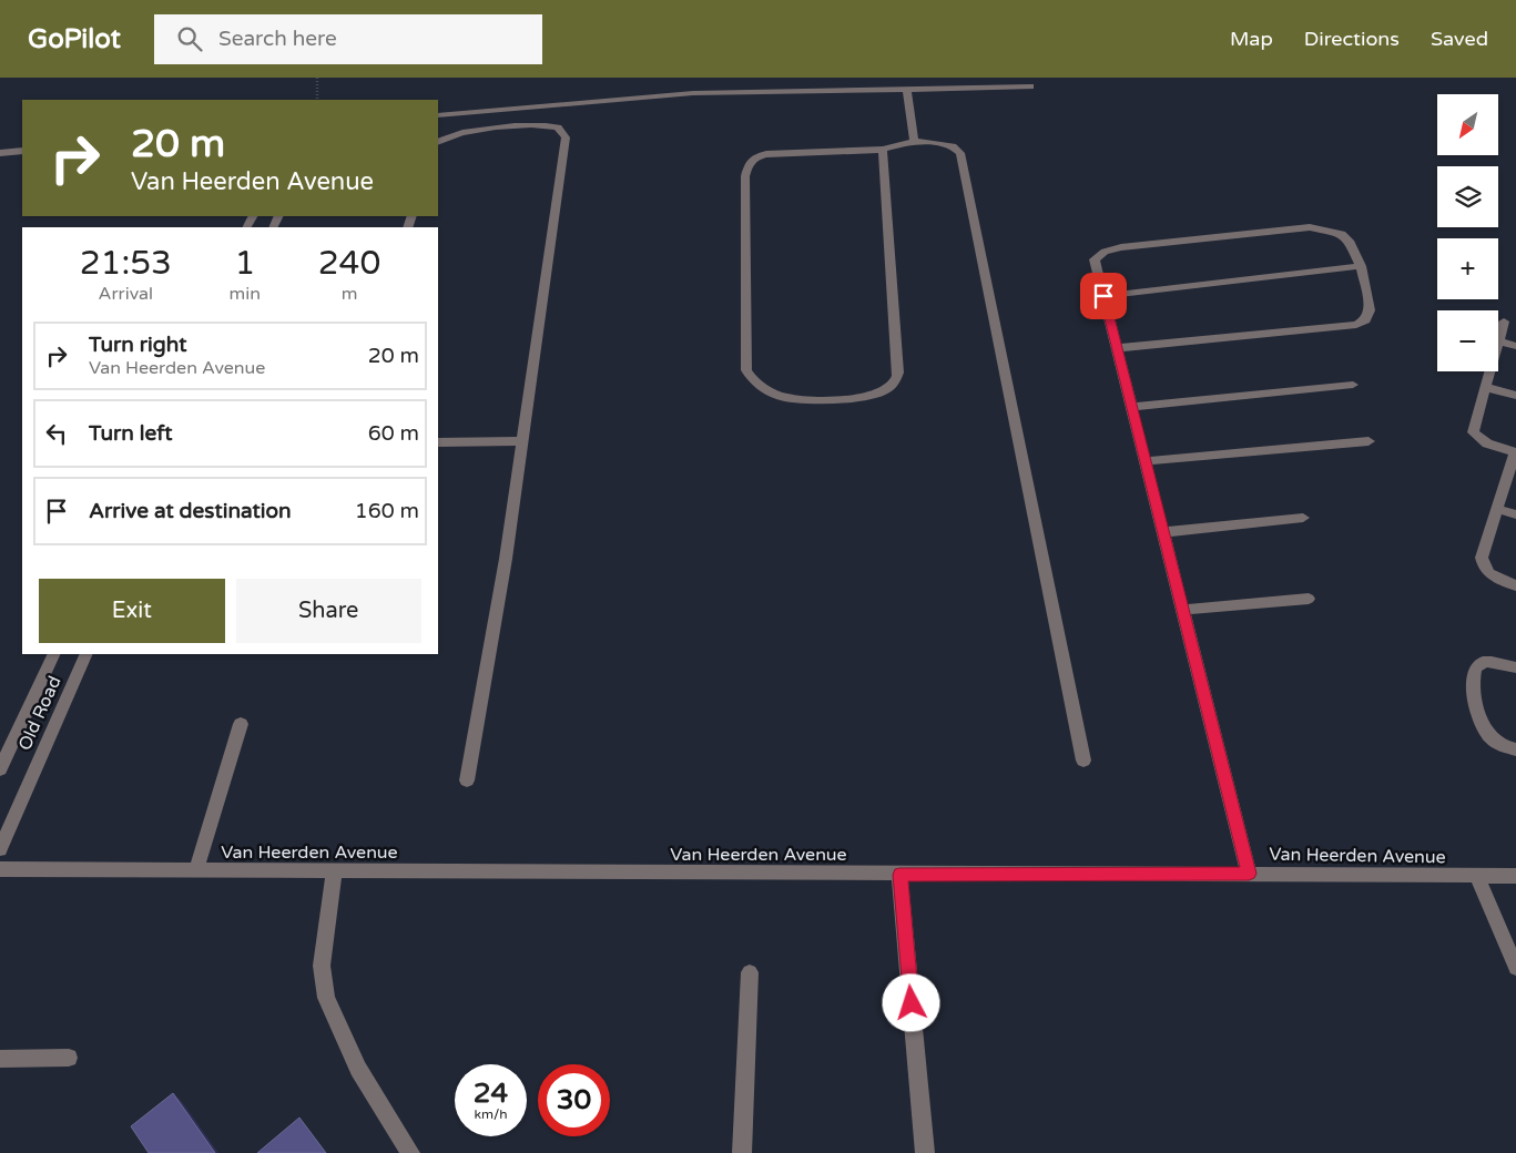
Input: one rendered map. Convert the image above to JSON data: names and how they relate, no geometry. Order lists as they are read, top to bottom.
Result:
{
  "streets": {
    "street": ["Old Road", "Van Heerden Avenue"]
  },
  "north": "bottom left",
  "page": {
    "header": "GoPilot",
    "search": "Search here",
    "nav": ["Map", "Directions", "Saved"],
    "map_buttons": ["+", "−"],
    "turn": ["20 m", "Van Heerden Avenue"],
    "eta": [
      "21:53",
      "Arrival",
      "1",
      "min",
      "240",
      "m"
    ],
    "list": [
      {
        "name": "Turn right",
        "note": "Van Heerden Avenue",
        "value": "20 m"
      },
      {
        "name": "Turn left",
        "value": "60 m"
      },
      {
        "name": "Arrive at destination",
        "value": "160 m"
      }
    ],
    "buttons": ["Exit", "Share"],
    "speed": "24 km/h",
    "limit": "30"
  }
}
